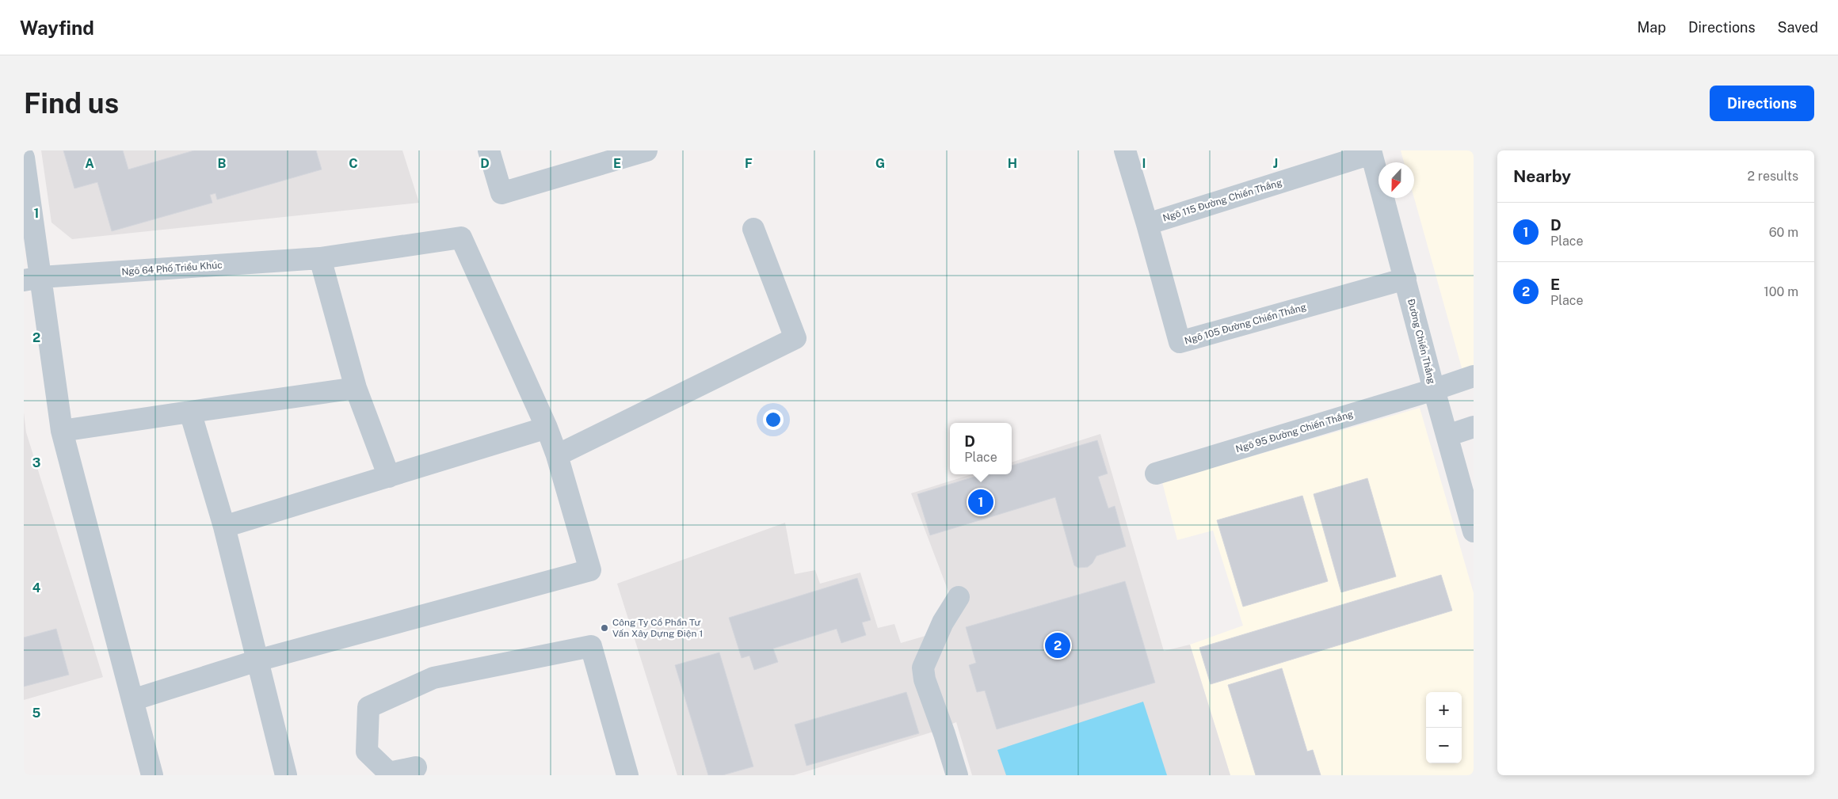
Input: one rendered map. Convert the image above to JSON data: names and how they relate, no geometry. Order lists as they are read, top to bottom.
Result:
{
  "streets": {
    "street": [
      "Ngõ 115 Đường Chiến Thắng",
      "Ngõ 64 Phố Triều Khúc",
      "Ngõ 105 Đường Chiến Thắng",
      "Đường Chiến Thắng",
      "Ngõ 95 Đường Chiến Thắng"
    ]
  },
  "crossings": [
    ["Ngõ 115 Đường Chiến Thắng", "Ngõ 105 Đường Chiến Thắng"],
    ["Ngõ 115 Đường Chiến Thắng", "Đường Chiến Thắng"],
    ["Ngõ 105 Đường Chiến Thắng", "Đường Chiến Thắng"],
    ["Đường Chiến Thắng", "Ngõ 95 Đường Chiến Thắng"]
  ],
  "places": ["Công Ty Cổ Phần Tư Vấn Xây Dựng Điện 1"],
  "north": "bottom",
  "page": {
    "header": "Wayfind",
    "nav": ["Map", "Directions", "Saved"],
    "buttons": "Directions",
    "title": "Find us",
    "heading": ["Nearby", "2 results"],
    "list": [
      {
        "mark": "1",
        "name": "D",
        "note": "Place",
        "value": "60 m"
      },
      {
        "mark": "2",
        "name": "E",
        "note": "Place",
        "value": "100 m"
      }
    ],
    "popup": ["D", "Place"],
    "pins": ["1", "2"],
    "map_buttons": ["+", "−"]
  },
  "grid": {
    "columns": [
      "A",
      "B",
      "C",
      "D",
      "E",
      "F",
      "G",
      "H",
      "I",
      "J"
    ],
    "rows": [
      "1",
      "2",
      "3",
      "4",
      "5"
    ]
  }
}
